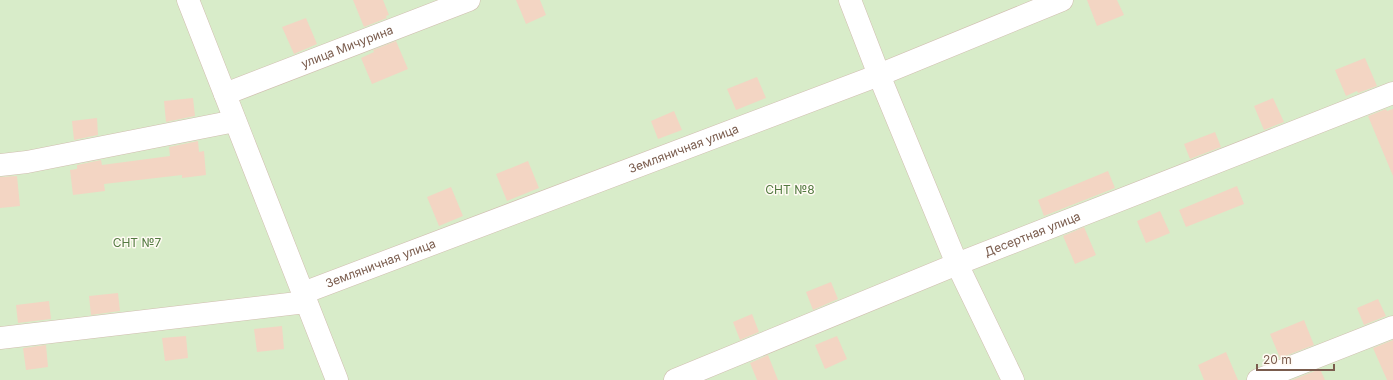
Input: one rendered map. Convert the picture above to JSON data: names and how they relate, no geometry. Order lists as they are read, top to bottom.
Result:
{
  "streets": {
    "street": ["улица Мичурина", "Земляничная улица", "Десертная улица"]
  },
  "parks": ["СНТ №8", "СНТ №7"],
  "scale_bar": "20 m"
}
